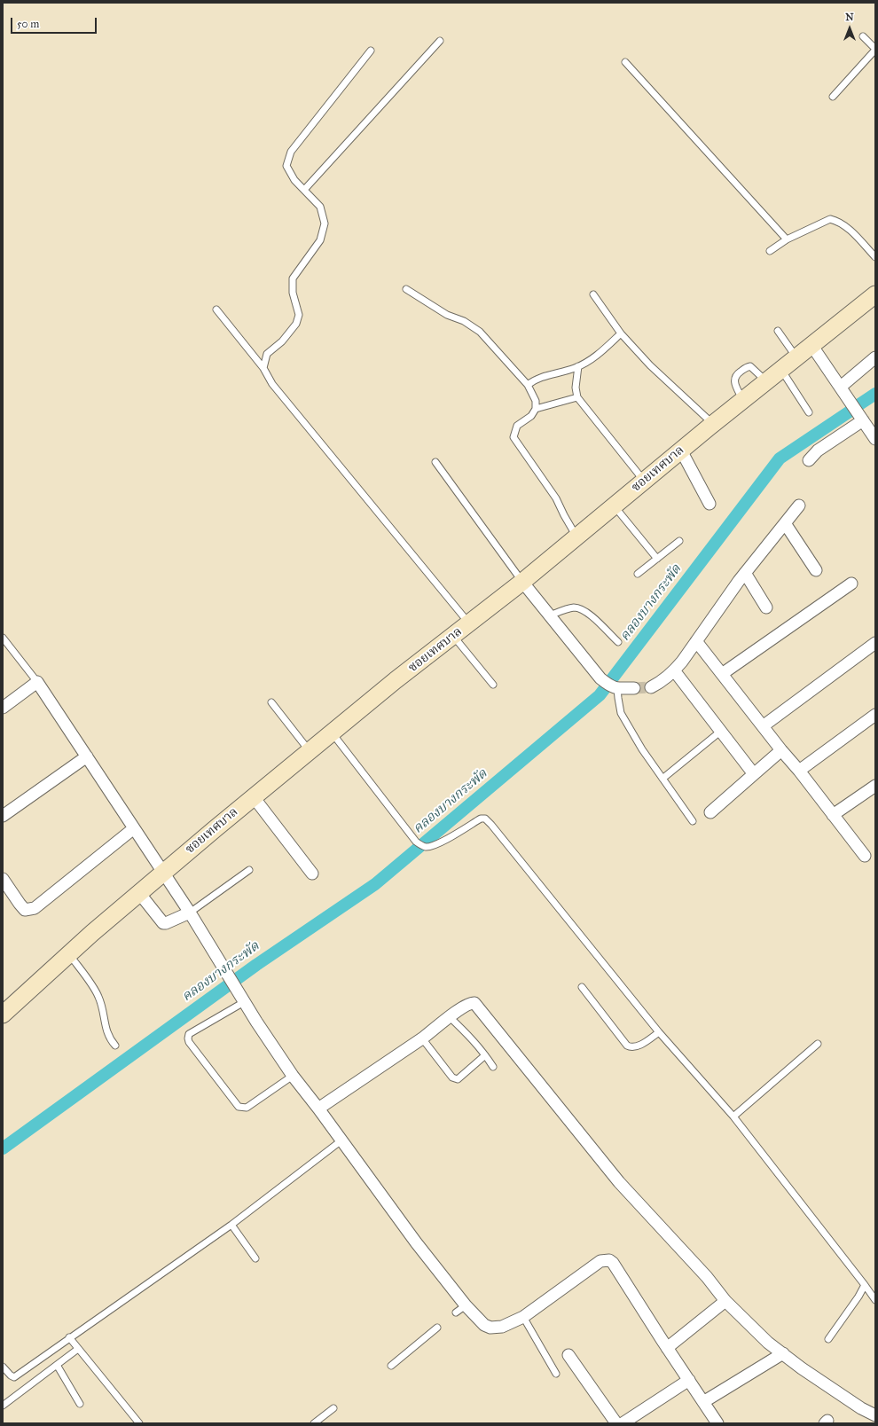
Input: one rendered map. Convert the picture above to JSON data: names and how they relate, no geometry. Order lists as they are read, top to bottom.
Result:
{
  "streets": {
    "street": ["ซอยเทศบาล"]
  },
  "water": ["คลองบางกระพัด"],
  "scale_bar": "50 m",
  "north": "top"
}
